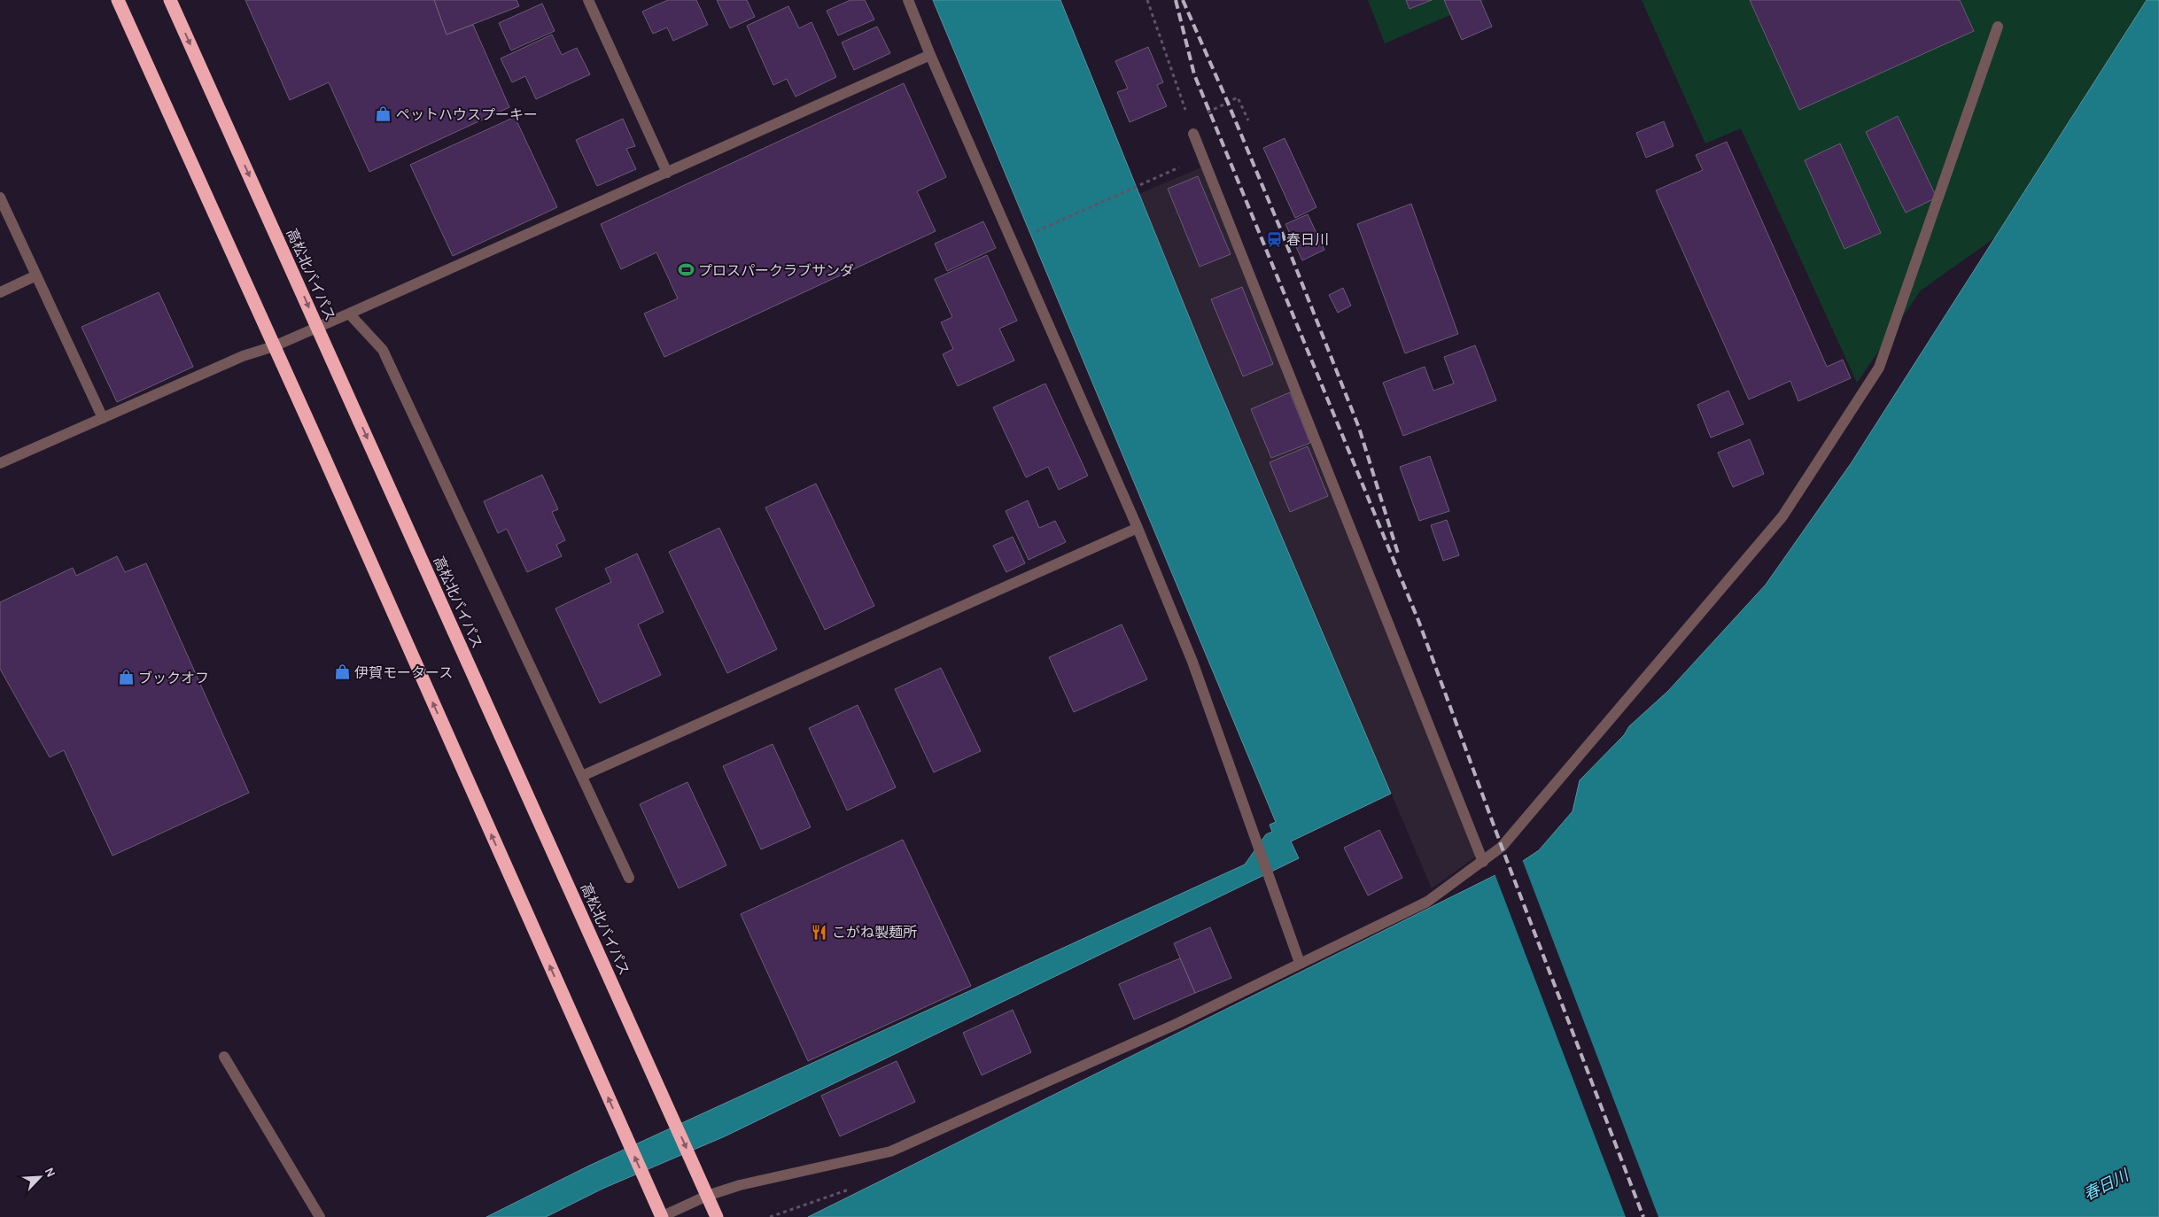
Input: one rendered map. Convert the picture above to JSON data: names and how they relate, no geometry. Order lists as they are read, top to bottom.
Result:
{
  "streets": {
    "highway": ["高松北バイパス"]
  },
  "water": ["春日川"],
  "places": {
    "shop": ["ペットハウスプーキー", "伊賀モータース", "ブックオフ"],
    "station": ["春日川"],
    "sports": ["プロスパークラブサンダ"],
    "restaurant": ["こがね製麺所"]
  },
  "north": "top right"
}
